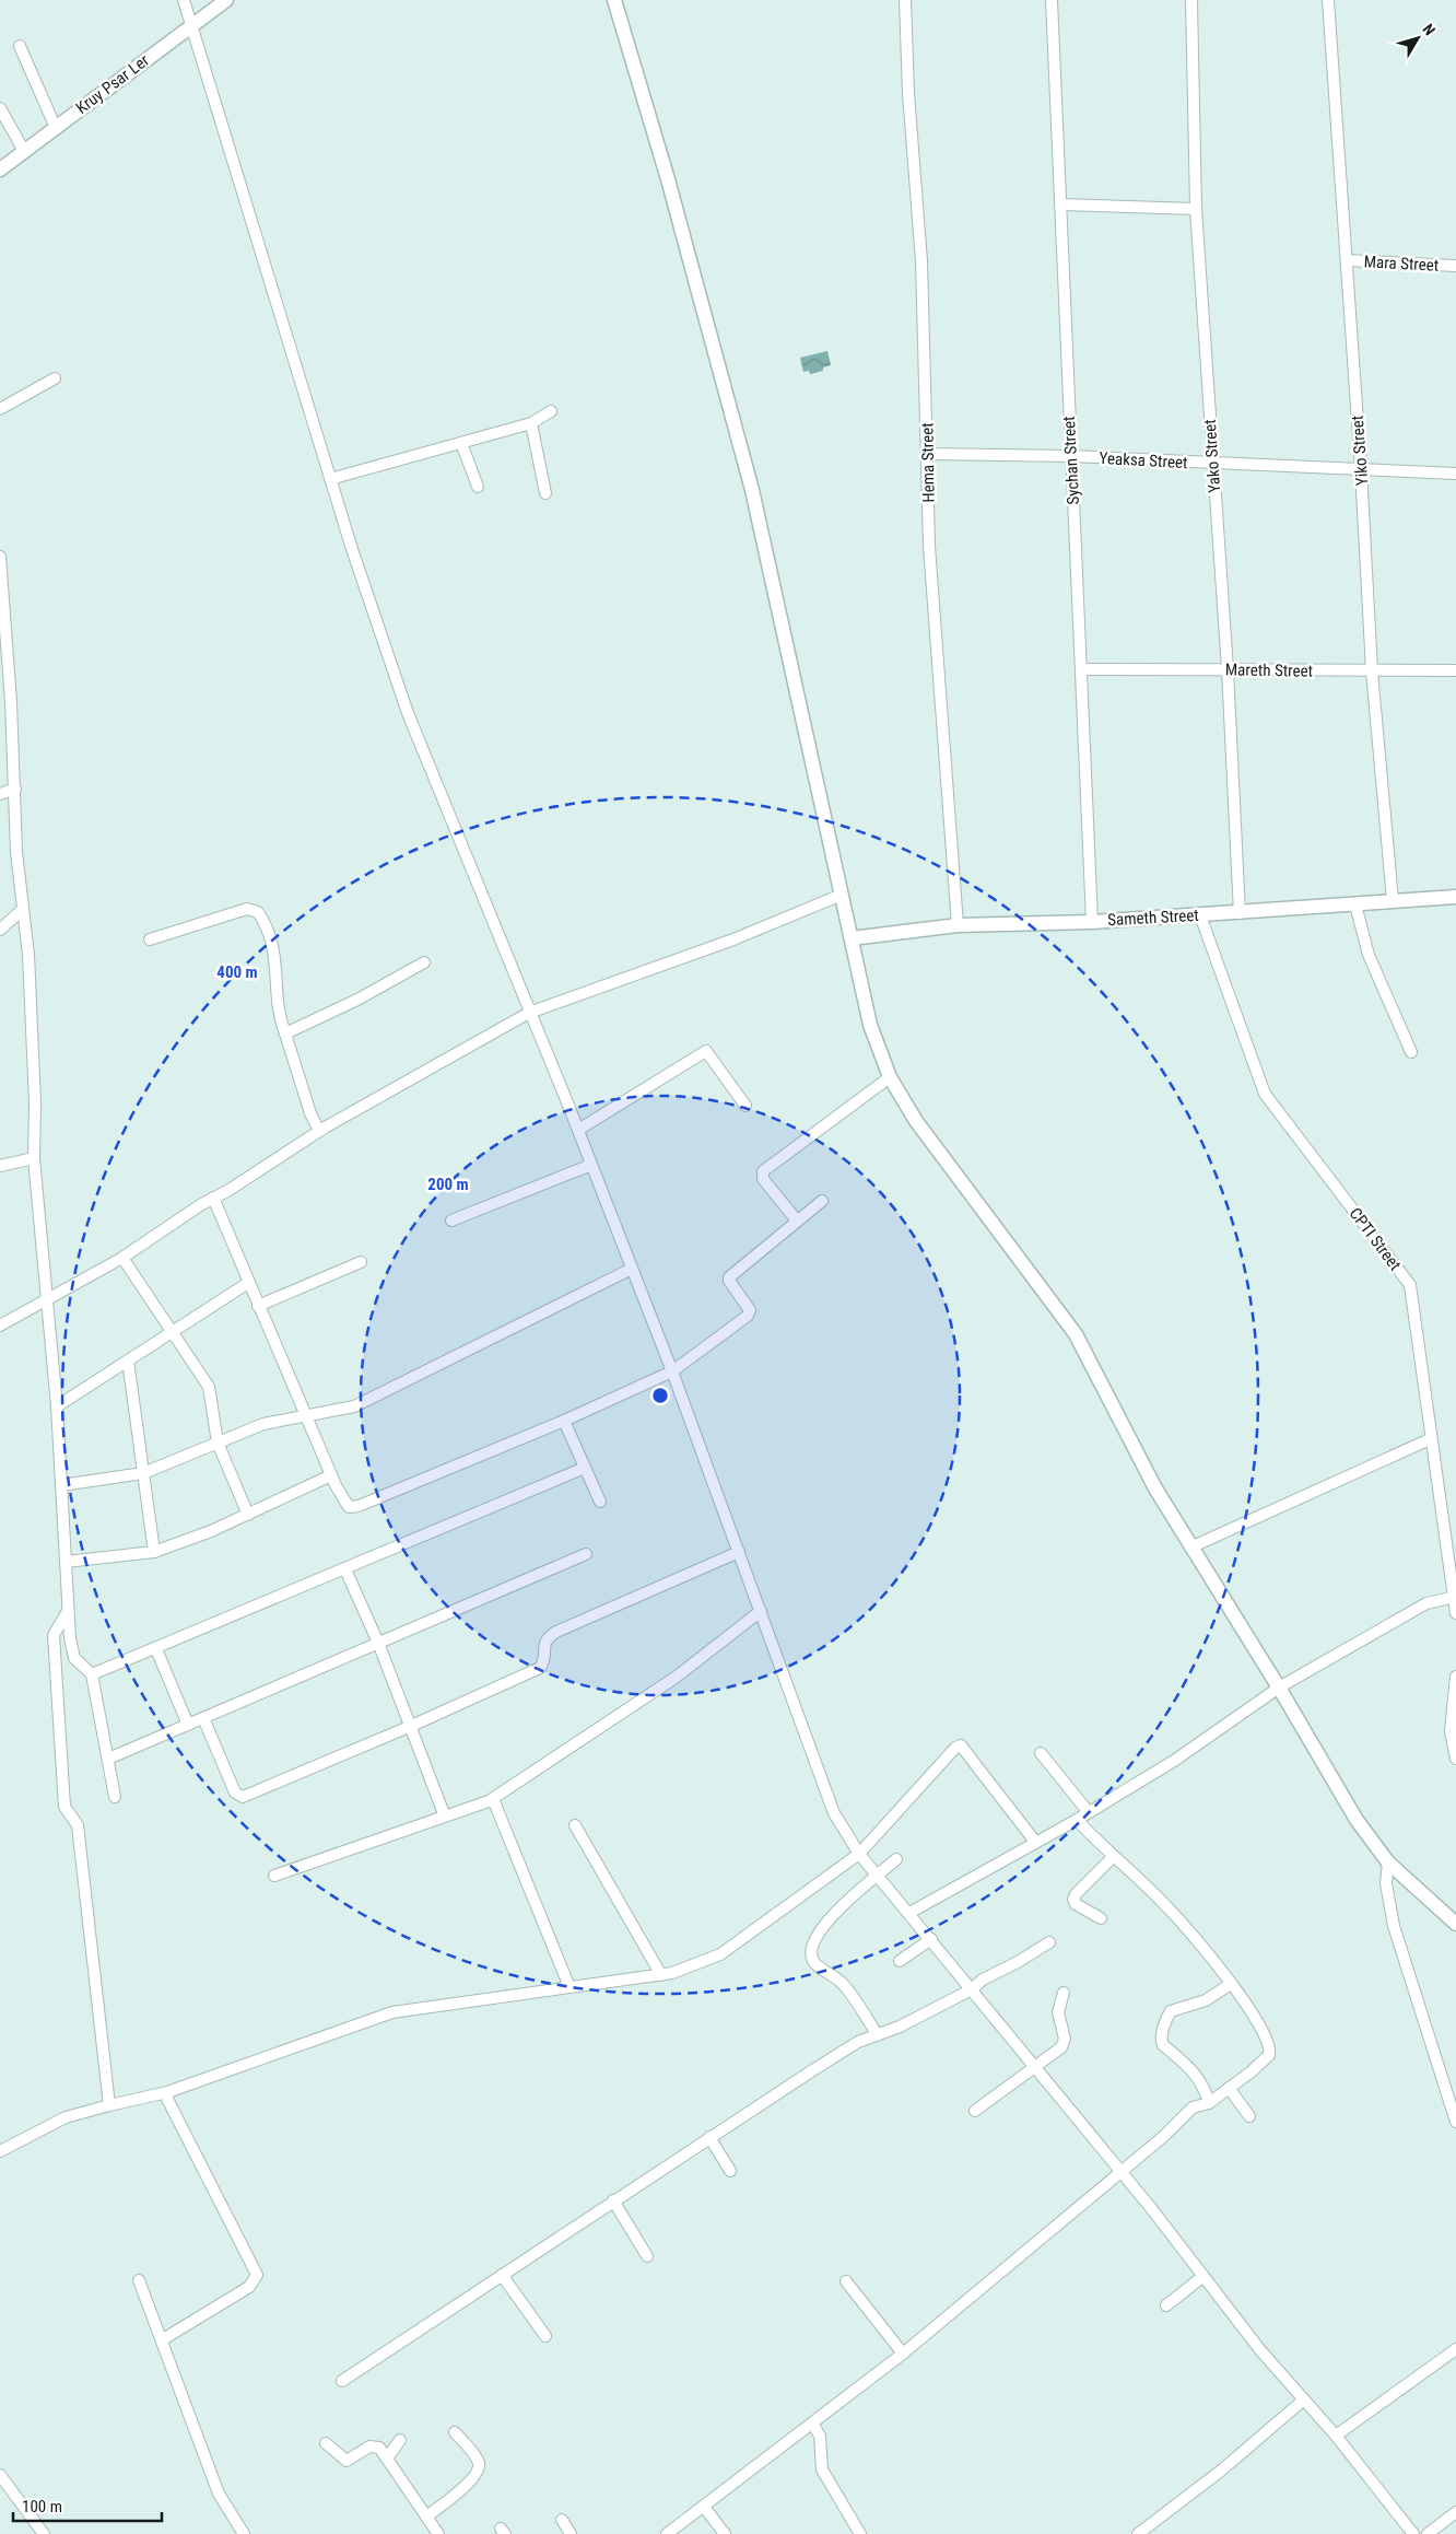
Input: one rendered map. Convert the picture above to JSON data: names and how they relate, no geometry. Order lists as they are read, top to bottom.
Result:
{
  "streets": {
    "street": [
      "Kruy Psar Ler",
      "Mara Street",
      "Yiko Street",
      "Yako Street",
      "Sychan Street",
      "Yeaksa Street",
      "Hema Street",
      "Mareth Street",
      "Sameth Street",
      "CPTI Street"
    ]
  },
  "crossings": [
    ["Mara Street", "Yiko Street"],
    ["Yiko Street", "Yeaksa Street"],
    ["Yiko Street", "Mareth Street"],
    ["Yiko Street", "Sameth Street"],
    ["Yako Street", "Yeaksa Street"],
    ["Yako Street", "Mareth Street"],
    ["Yako Street", "Sameth Street"],
    ["Sychan Street", "Yeaksa Street"],
    ["Sychan Street", "Mareth Street"],
    ["Sychan Street", "Sameth Street"],
    ["Yeaksa Street", "Hema Street"],
    ["Hema Street", "Sameth Street"],
    ["Sameth Street", "CPTI Street"]
  ],
  "scale_bar": "100 m",
  "north": "top right",
  "rings": ["400 m", "200 m"]
}
